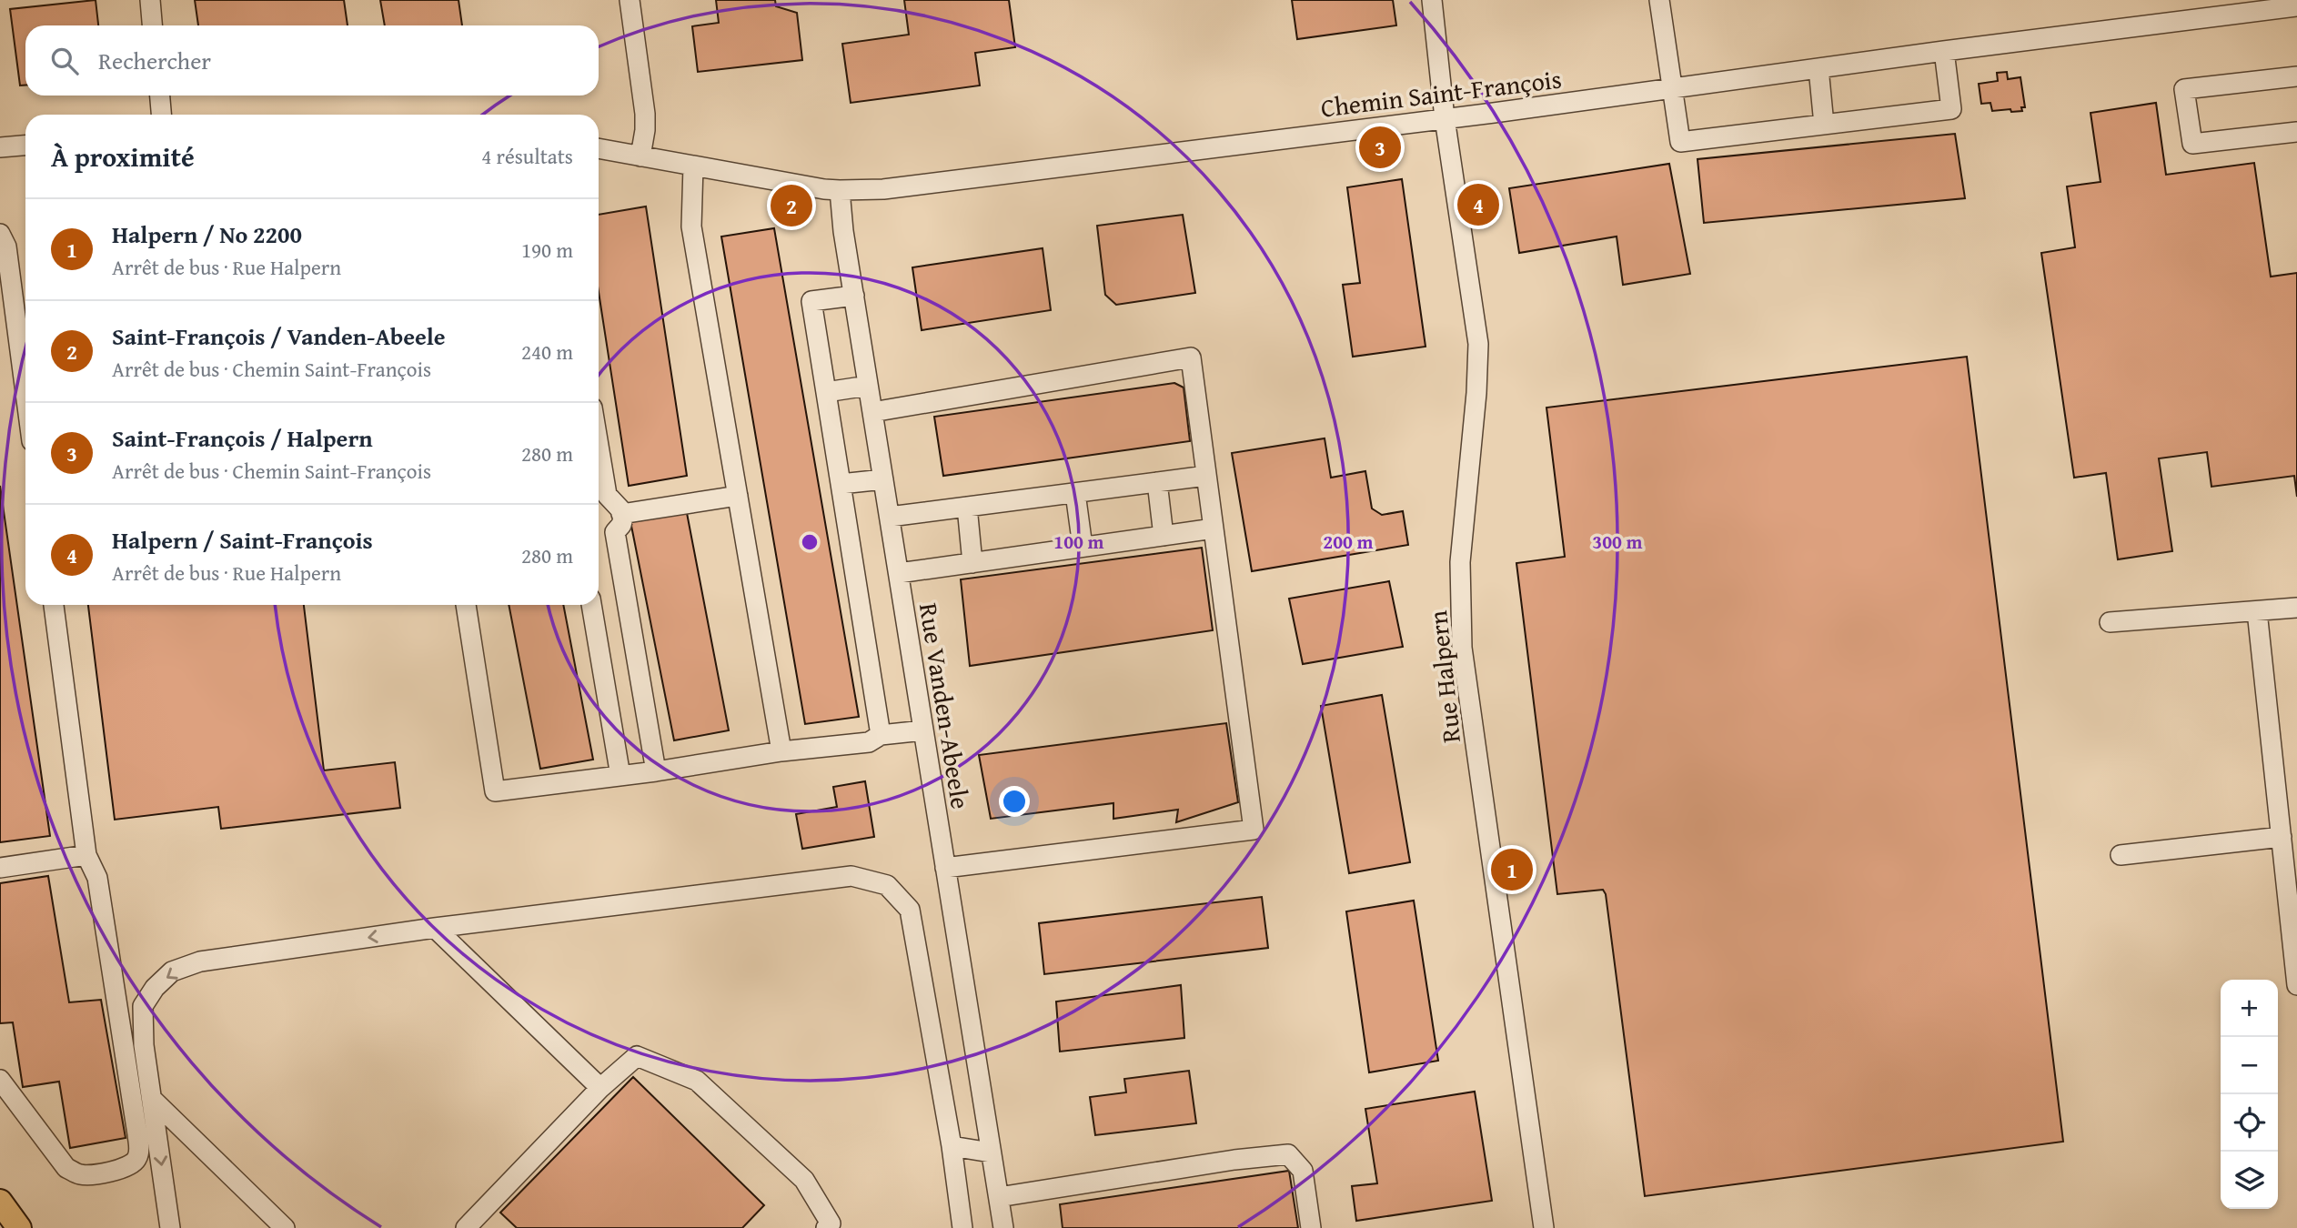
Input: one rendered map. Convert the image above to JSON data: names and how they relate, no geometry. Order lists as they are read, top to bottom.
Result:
{
  "streets": {
    "street": ["Chemin Saint-François", "Rue Halpern", "Rue Vanden-Abeele"]
  },
  "crossings": [
    ["Chemin Saint-François", "Rue Halpern"],
    ["Chemin Saint-François", "Rue Vanden-Abeele"]
  ],
  "page": {
    "search": "Rechercher",
    "heading": ["À proximité", "4 résultats"],
    "pins": [
      "3",
      "4",
      "2",
      "1"
    ],
    "list": [
      {
        "mark": "1",
        "name": "Halpern / No 2200",
        "note": "Arrêt de bus · Rue Halpern",
        "value": "190 m"
      },
      {
        "mark": "2",
        "name": "Saint-François / Vanden-Abeele",
        "note": "Arrêt de bus · Chemin Saint-François",
        "value": "240 m"
      },
      {
        "mark": "3",
        "name": "Saint-François / Halpern",
        "note": "Arrêt de bus · Chemin Saint-François",
        "value": "280 m"
      },
      {
        "mark": "4",
        "name": "Halpern / Saint-François",
        "note": "Arrêt de bus · Rue Halpern",
        "value": "280 m"
      }
    ],
    "map_buttons": ["+", "−"]
  },
  "rings": ["100 m", "200 m", "300 m"]
}
